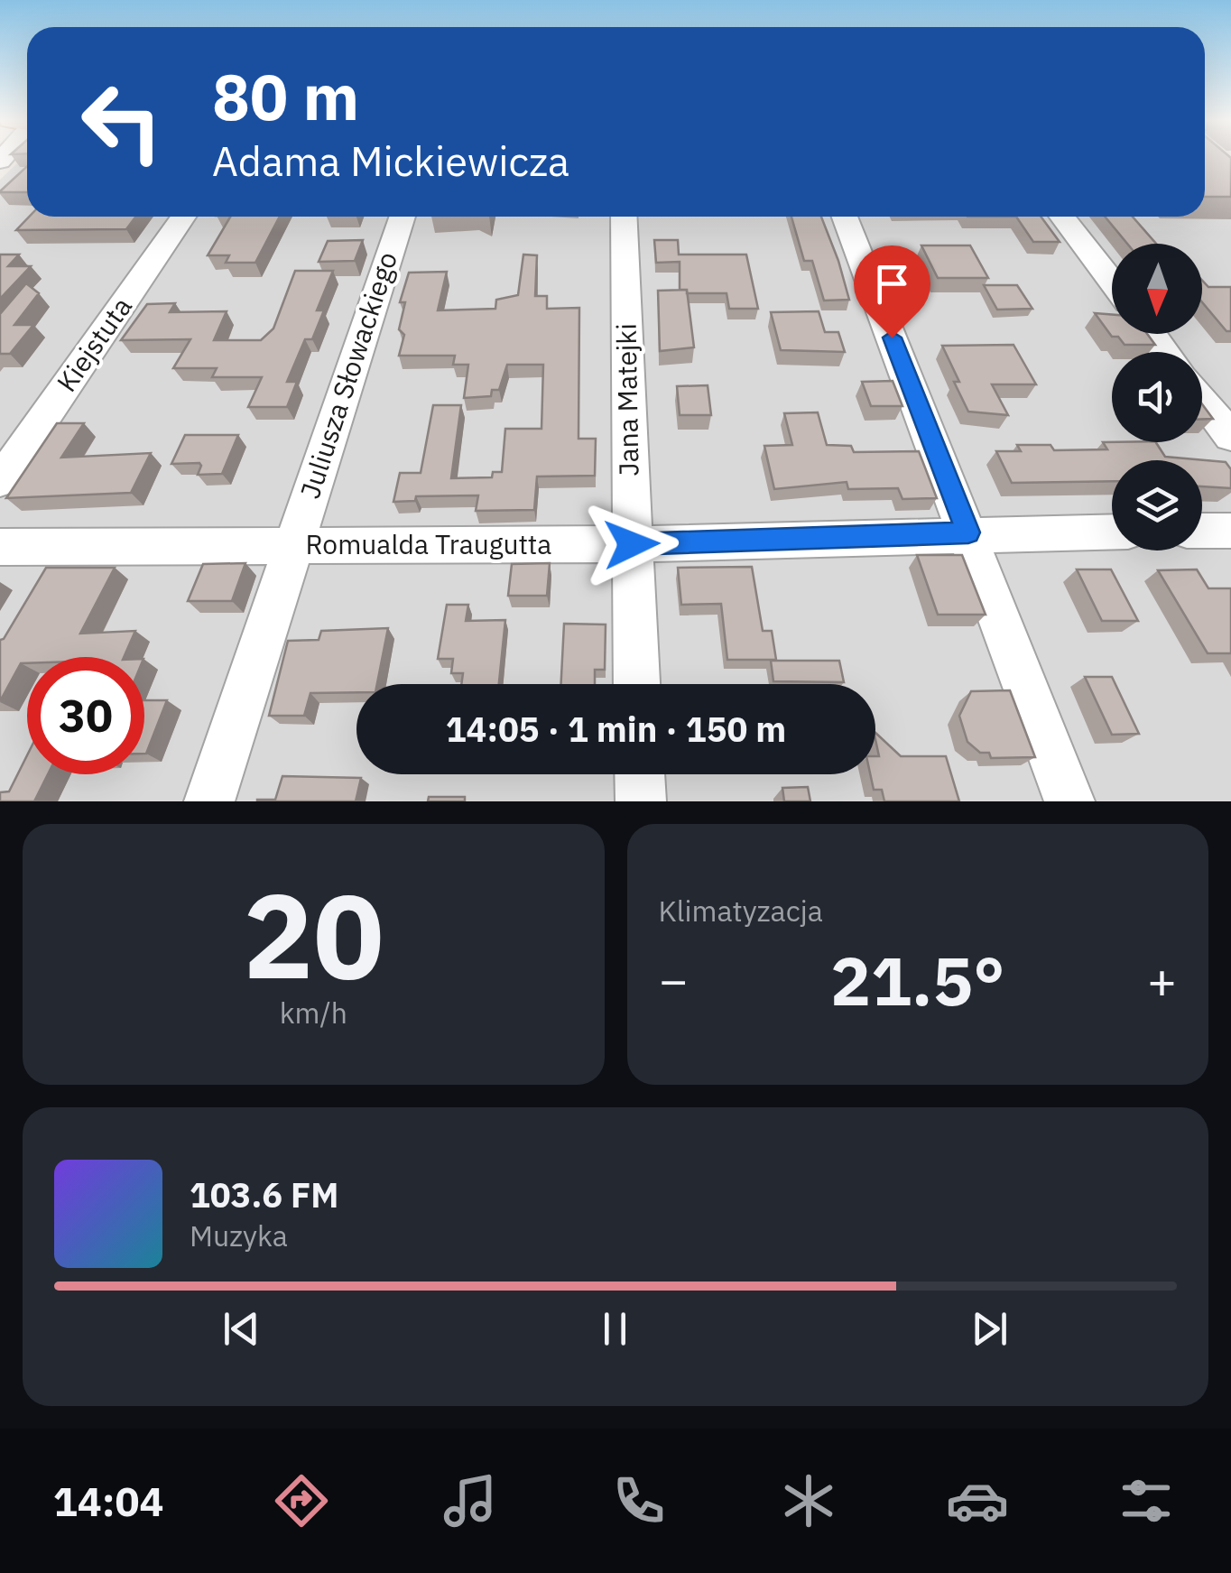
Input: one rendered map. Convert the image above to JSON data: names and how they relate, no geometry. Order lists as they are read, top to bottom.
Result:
{
  "streets": {
    "street": [
      "Kiejstuta",
      "Juliusza Słowackiego",
      "Jana Matejki",
      "Romualda Traugutta"
    ]
  },
  "crossings": [
    ["Juliusza Słowackiego", "Romualda Traugutta"],
    ["Jana Matejki", "Romualda Traugutta"]
  ],
  "north": "bottom",
  "page": {
    "turn": ["80 m", "Adama Mickiewicza"],
    "limit": "30",
    "trip": "14:05 · 1 min · 150 m",
    "tile": [
      ["20", "km/h"],
      "Klimatyzacja"
    ],
    "heat": ["−", "21.5°", "+"],
    "song": ["103.6 FM", "Muzyka"],
    "tabs": "14:04"
  }
}
